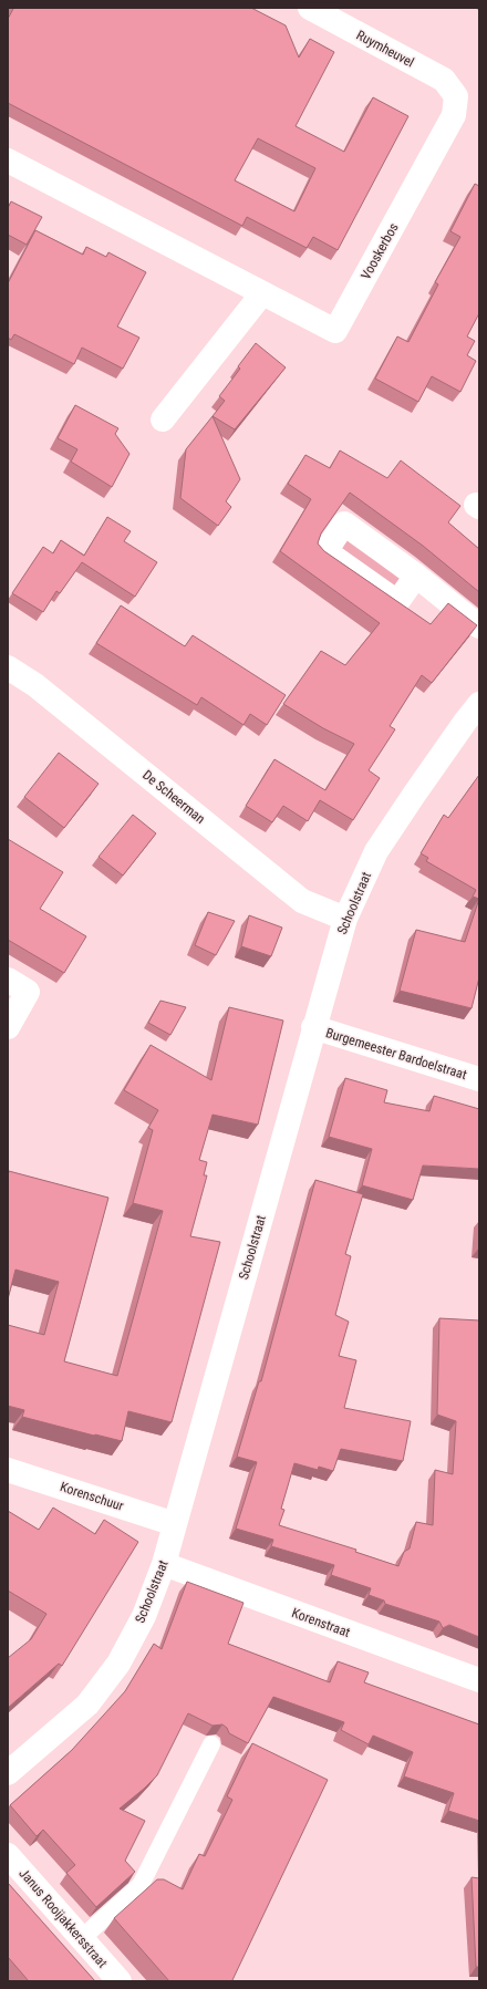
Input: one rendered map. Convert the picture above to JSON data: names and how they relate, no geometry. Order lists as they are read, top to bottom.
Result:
{
  "streets": {
    "street": [
      "Ruymheuvel",
      "Vooskerbos",
      "De Scheerman",
      "Schoolstraat",
      "Burgemeester Bardoelstraat",
      "Korenschuur",
      "Korenstraat",
      "Janus Rooijakkersstraat"
    ]
  },
  "crossings": [
    ["Ruymheuvel", "Vooskerbos"],
    ["De Scheerman", "Schoolstraat"],
    ["Schoolstraat", "Burgemeester Bardoelstraat"],
    ["Schoolstraat", "Korenschuur"],
    ["Schoolstraat", "Korenstraat"]
  ]
}
